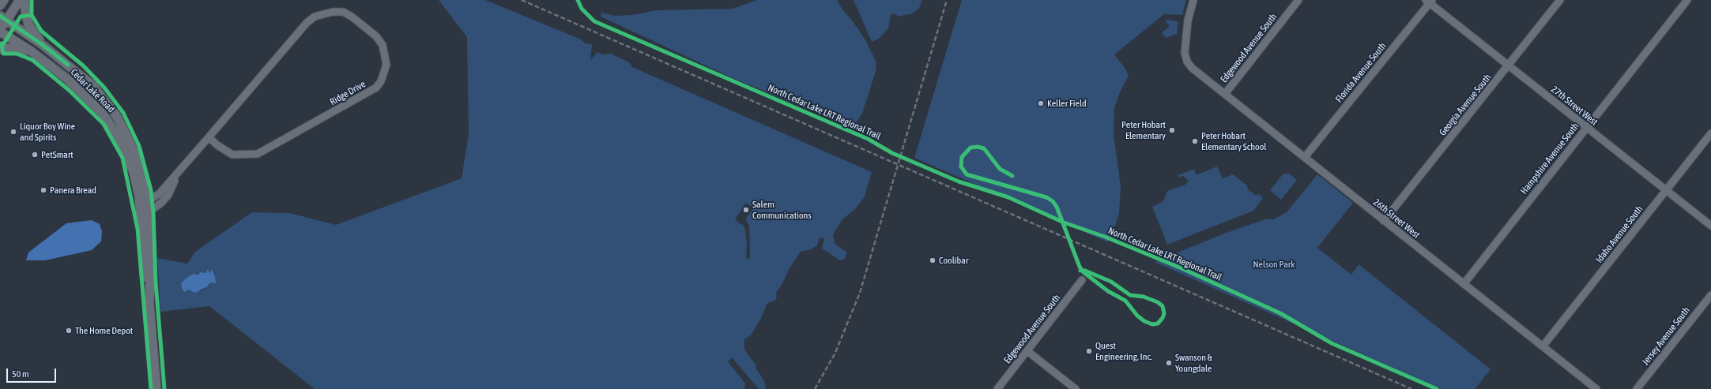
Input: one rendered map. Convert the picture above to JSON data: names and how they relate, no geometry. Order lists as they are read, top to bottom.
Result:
{
  "streets": {
    "street": [
      "Edgewood Avenue South",
      "Florida Avenue South",
      "Cedar Lake Road",
      "Ridge Drive",
      "Georgia Avenue South",
      "27th Street West",
      "Hampshire Avenue South",
      "26th Street West",
      "Idaho Avenue South",
      "Jersey Avenue South"
    ],
    "cycle path": ["North Cedar Lake LRT Regional Trail"]
  },
  "crossings": [
    ["Edgewood Avenue South", "26th Street West"],
    ["Florida Avenue South", "27th Street West"],
    ["Florida Avenue South", "26th Street West"],
    ["Cedar Lake Road", "Ridge Drive"],
    ["Georgia Avenue South", "27th Street West"],
    ["Georgia Avenue South", "26th Street West"],
    ["27th Street West", "Hampshire Avenue South"],
    ["27th Street West", "Idaho Avenue South"],
    ["Hampshire Avenue South", "26th Street West"],
    ["26th Street West", "Idaho Avenue South"]
  ],
  "parks": ["Nelson Park"],
  "places": [
    "Keller Field",
    "Peter Hobart Elementary",
    "Liquor Boy Wine and Spirits",
    "Peter Hobart Elementary School",
    "PetSmart",
    "Panera Bread",
    "Salem Communications",
    "Coolibar",
    "The Home Depot",
    "Quest Engineering, Inc.",
    "Swanson & Youngdale"
  ],
  "scale_bar": "50 m"
}
